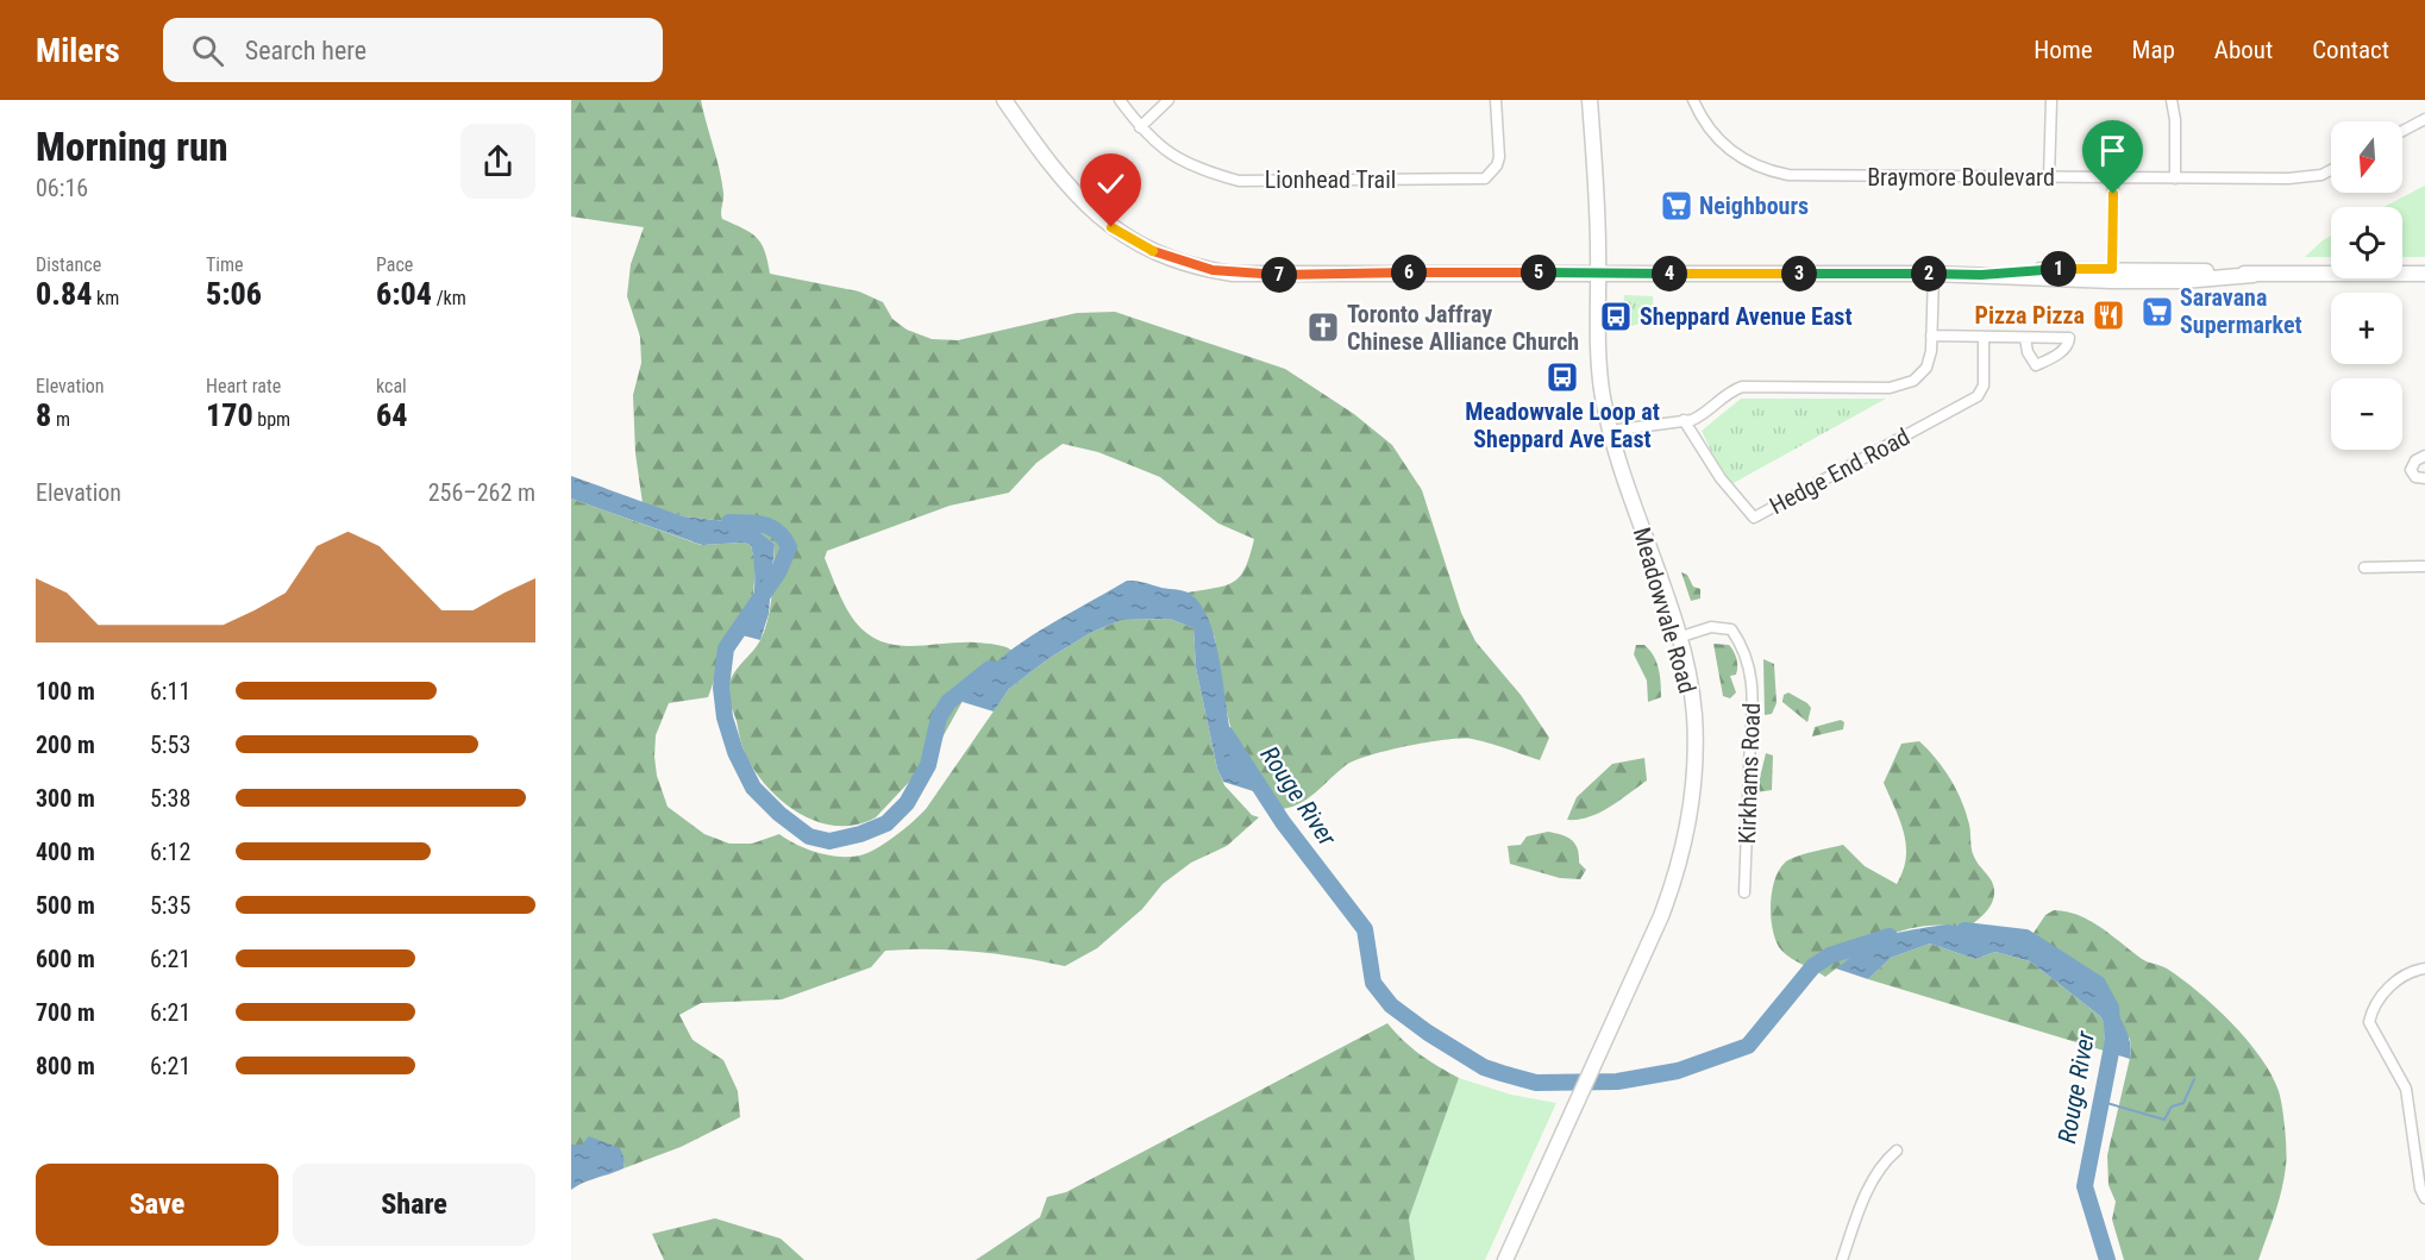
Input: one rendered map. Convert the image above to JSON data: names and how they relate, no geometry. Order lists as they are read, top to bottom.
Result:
{
  "streets": {
    "main road": ["Meadowvale Road"],
    "street": [
      "Braymore Boulevard",
      "Lionhead Trail",
      "Hedge End Road",
      "Kirkhams Road"
    ]
  },
  "crossings": [
    ["Meadowvale Road", "Kirkhams Road"]
  ],
  "water": ["Rouge River"],
  "places": {
    "supermarket": ["Neighbours", "Saravana Supermarket"],
    "restaurant": ["Pizza Pizza"],
    "bus stop": ["Sheppard Avenue East", "Meadowvale Loop at Sheppard Ave East"],
    "church": ["Toronto Jaffray Chinese Alliance Church"]
  },
  "north": "bottom",
  "page": {
    "header": "Milers",
    "search": "Search here",
    "nav": [
      "Home",
      "Map",
      "About",
      "Contact"
    ],
    "heading": ["Morning run", "06:16"],
    "map_buttons": ["+", "−"],
    "stats": [
      ["Distance", "0.84 km"],
      ["Time", "5:06"],
      ["Pace", "6:04 /km"],
      ["Elevation", "8 m"],
      ["Heart rate", "170 bpm"],
      ["kcal", "64"]
    ],
    "pins": [
      "1",
      "5",
      "6",
      "2",
      "3",
      "4",
      "7"
    ],
    "chart": ["Elevation", "256–262 m"],
    "list": [
      {
        "name": "100 m",
        "note": "6:11"
      },
      {
        "name": "200 m",
        "note": "5:53"
      },
      {
        "name": "300 m",
        "note": "5:38"
      },
      {
        "name": "400 m",
        "note": "6:12"
      },
      {
        "name": "500 m",
        "note": "5:35"
      },
      {
        "name": "600 m",
        "note": "6:21"
      },
      {
        "name": "700 m",
        "note": "6:21"
      },
      {
        "name": "800 m",
        "note": "6:21"
      }
    ],
    "buttons": ["Save", "Share"]
  }
}
